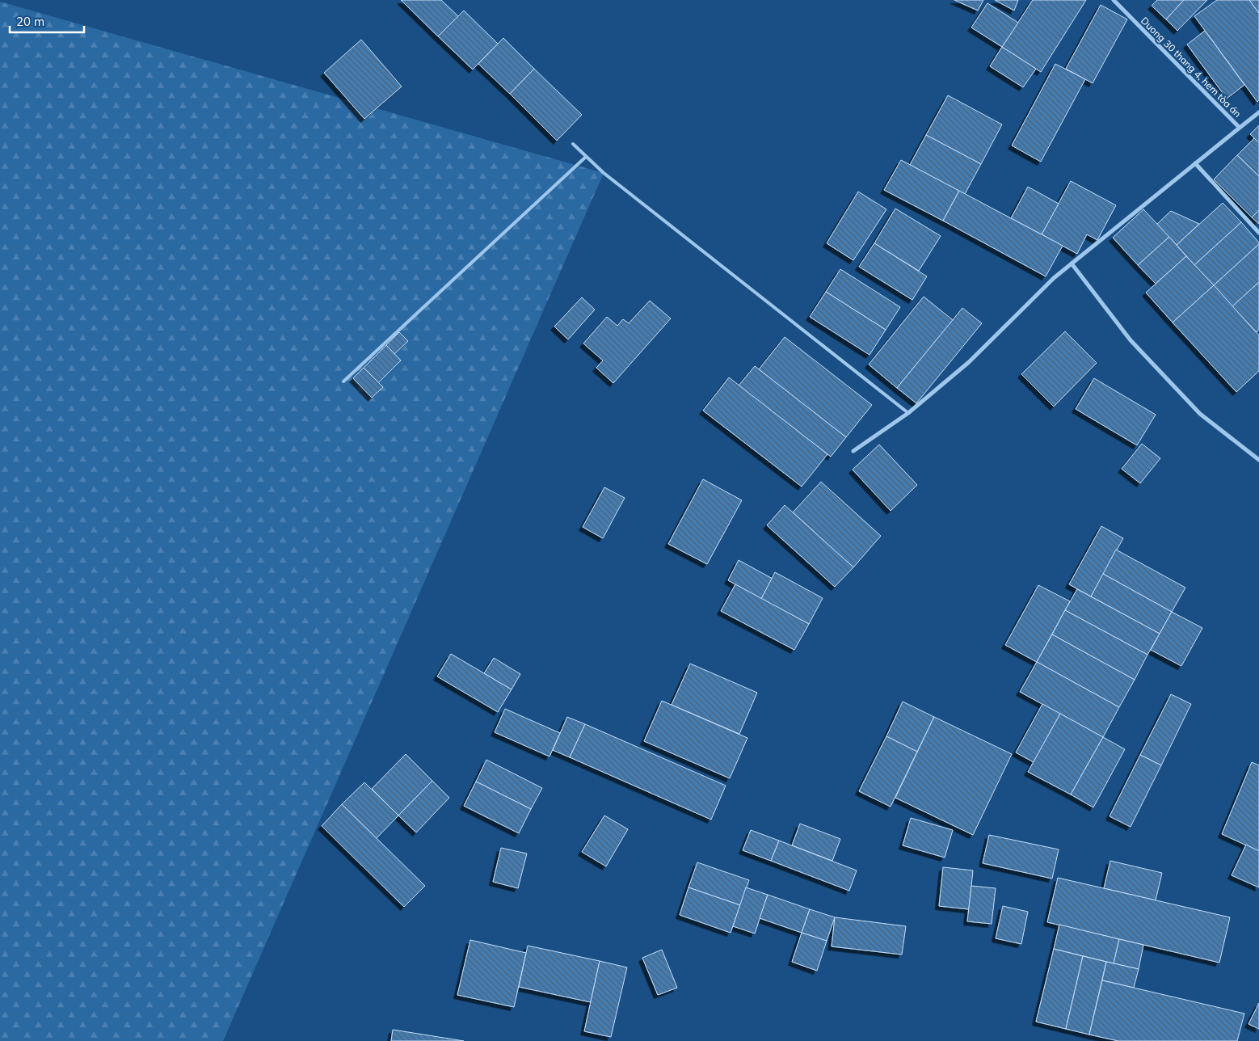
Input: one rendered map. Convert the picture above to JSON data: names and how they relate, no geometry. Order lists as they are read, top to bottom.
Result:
{
  "streets": {
    "street": ["Duong 30 thang 4, hem tòa án"]
  },
  "scale_bar": "20 m"
}
